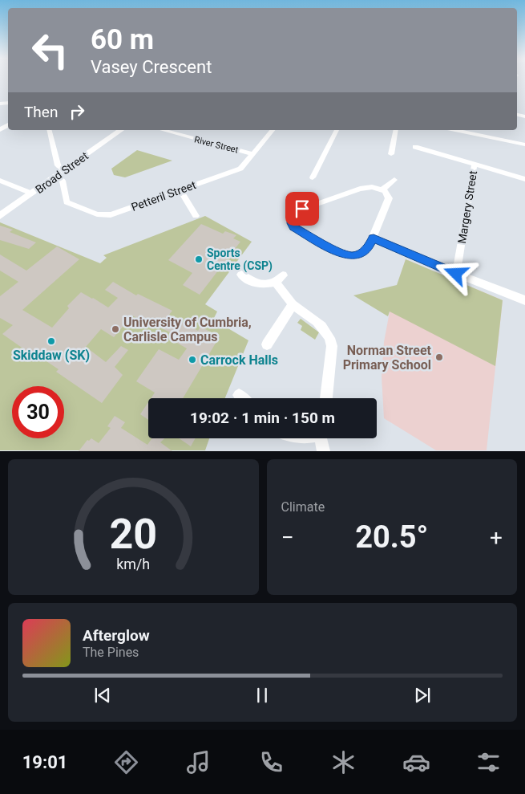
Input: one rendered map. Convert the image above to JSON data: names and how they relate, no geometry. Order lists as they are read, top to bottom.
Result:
{
  "streets": {
    "street": [
      "River Street",
      "Broad Street",
      "Petteril Street",
      "Margery Street"
    ]
  },
  "crossings": [
    ["River Street", "Petteril Street"],
    ["Broad Street", "Petteril Street"]
  ],
  "places": [
    "Sports Centre (CSP)",
    "University of Cumbria, Carlisle Campus",
    "Skiddaw (SK)",
    "Norman Street Primary School",
    "Carrock Halls"
  ],
  "page": {
    "turn": ["60 m", "Vasey Crescent"],
    "then": "Then",
    "limit": "30",
    "trip": "19:02 · 1 min · 150 m",
    "tile": "Climate",
    "heat": ["−", "20.5°", "+"],
    "song": ["Afterglow", "The Pines"],
    "tabs": "19:01",
    "gauge": ["20", "km/h"]
  }
}
